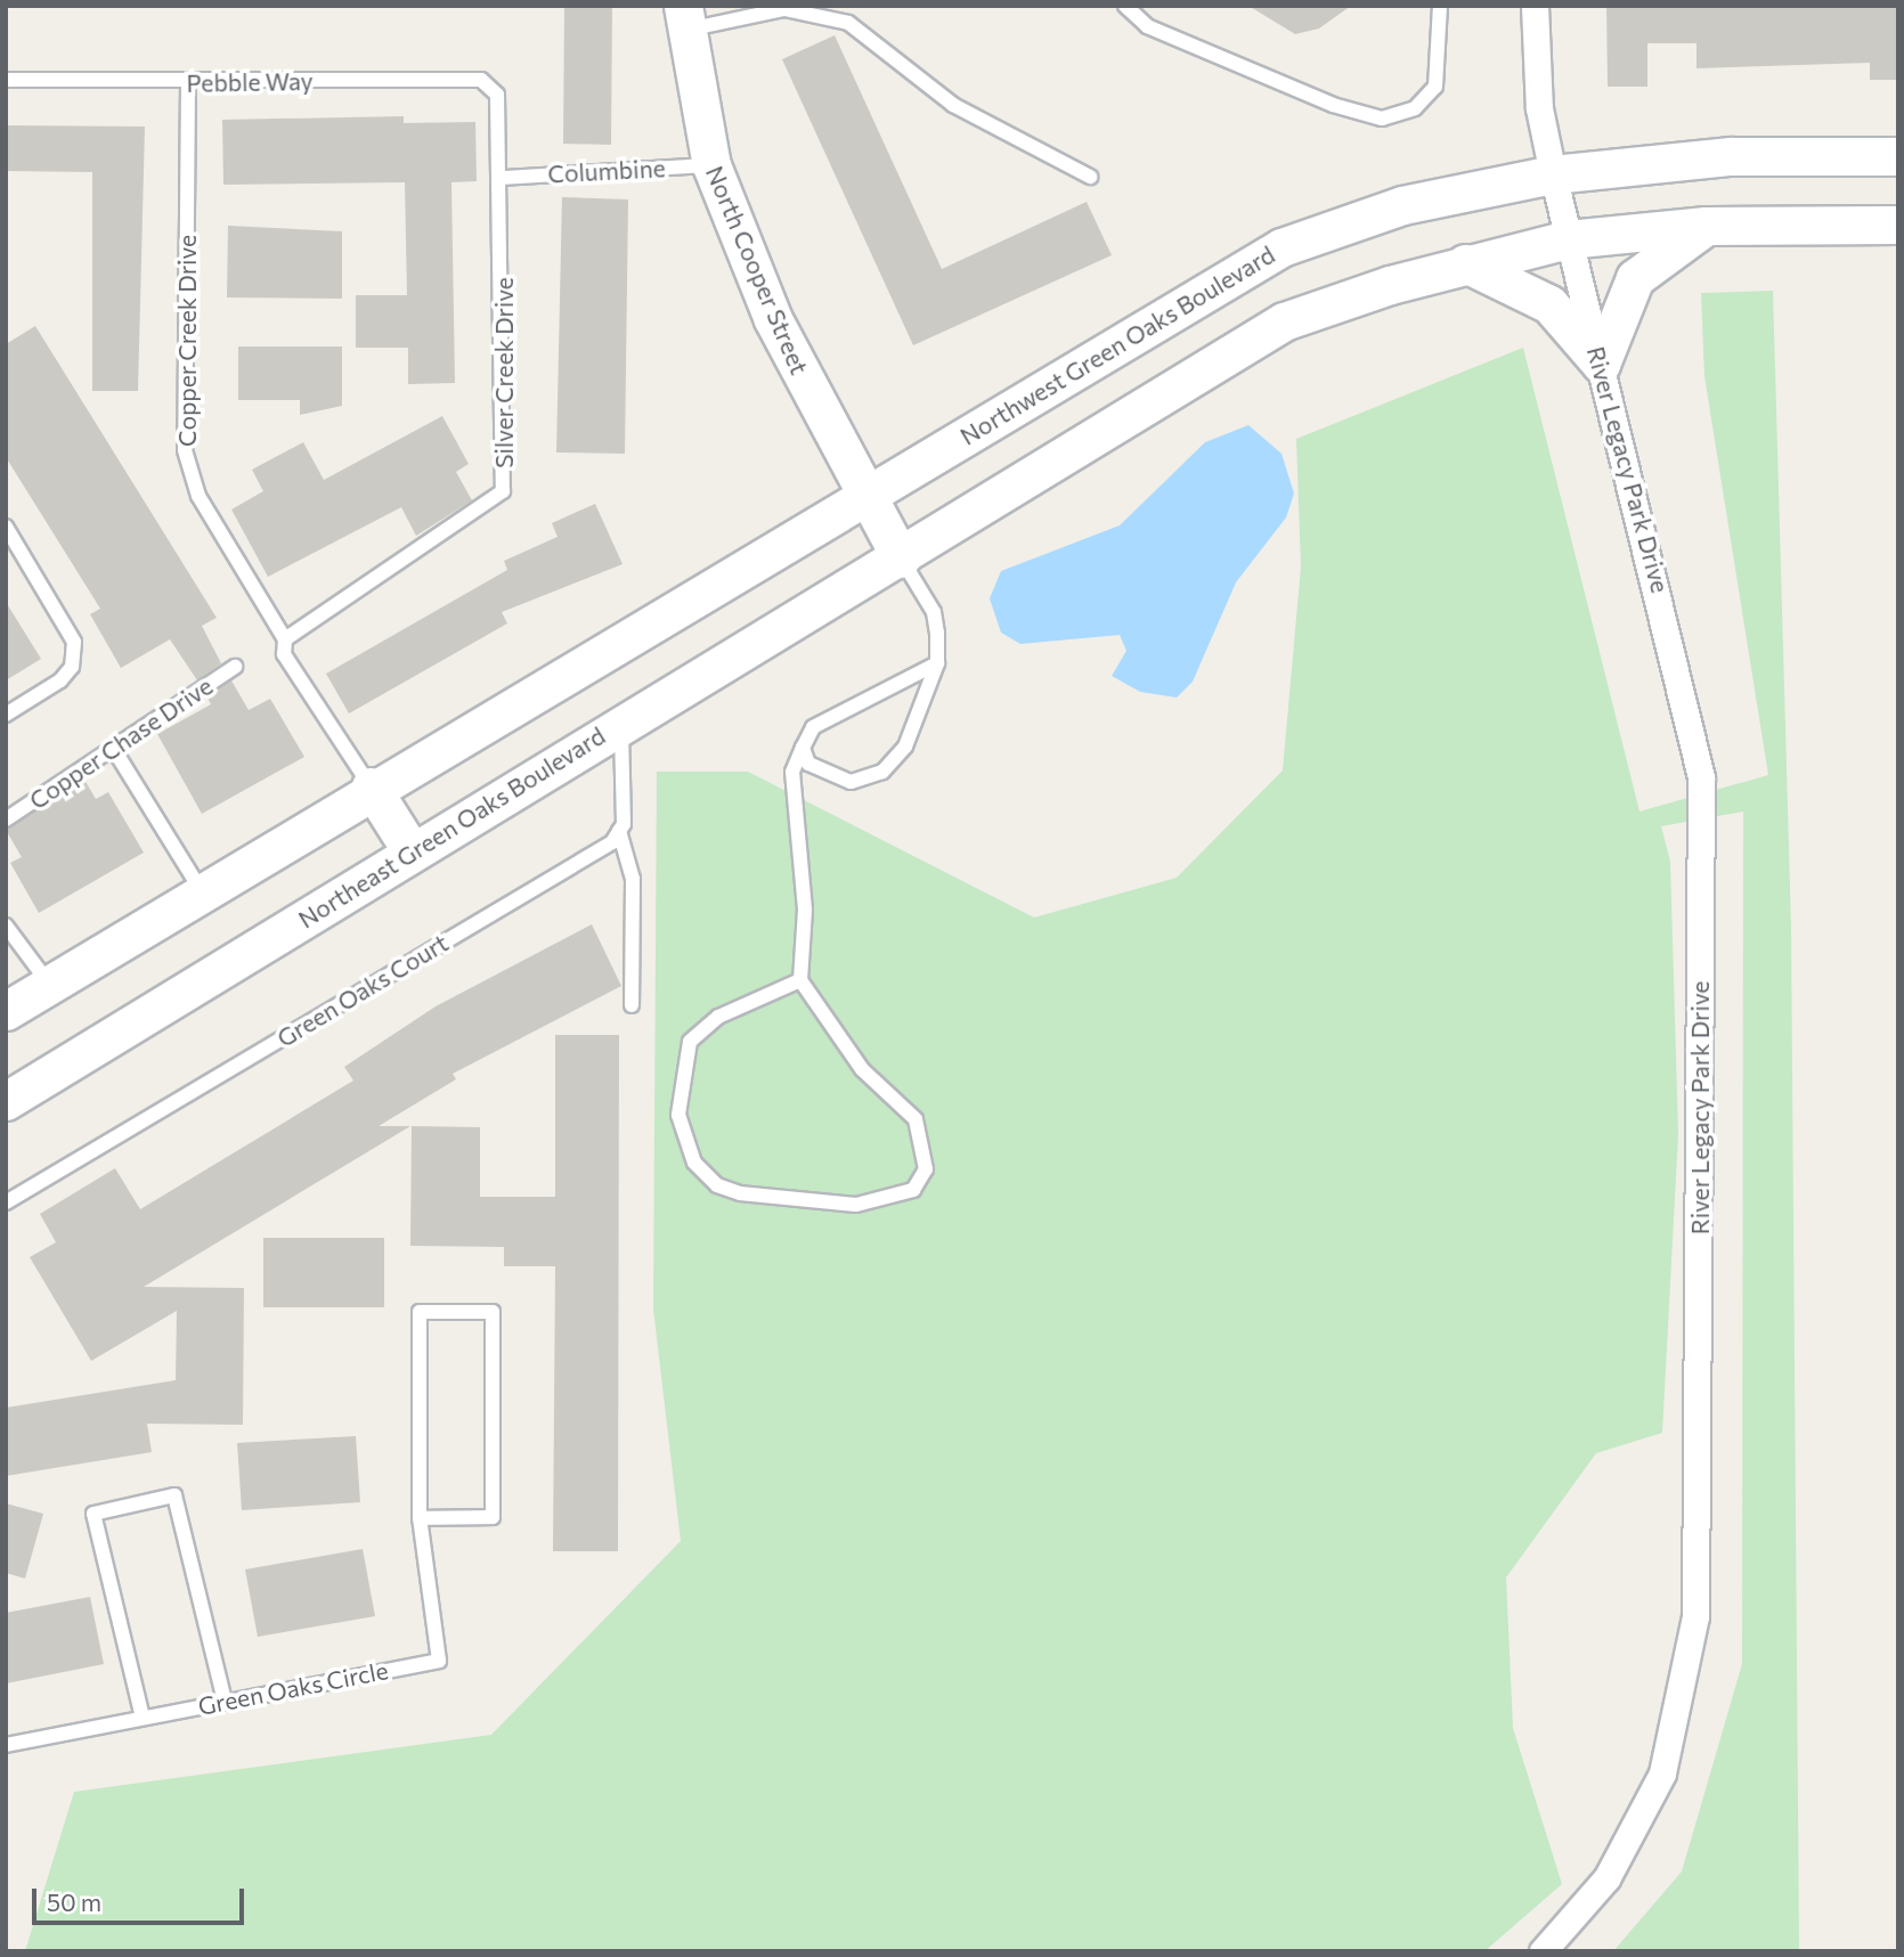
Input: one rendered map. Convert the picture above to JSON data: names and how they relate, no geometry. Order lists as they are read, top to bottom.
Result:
{
  "streets": {
    "main road": ["North Cooper Street", "Northwest Green Oaks Boulevard", "Northeast Green Oaks Boulevard"],
    "street": ["River Legacy Park Drive"],
    "lane": [
      "Pebble Way",
      "Columbine",
      "Copper Creek Drive",
      "Silver Creek Drive",
      "Copper Chase Drive",
      "Green Oaks Court",
      "Green Oaks Circle"
    ]
  },
  "crossings": [
    ["Pebble Way", "Copper Creek Drive"],
    ["Pebble Way", "Silver Creek Drive"],
    ["Columbine", "North Cooper Street"],
    ["Columbine", "Silver Creek Drive"],
    ["North Cooper Street", "Northwest Green Oaks Boulevard"],
    ["North Cooper Street", "Northeast Green Oaks Boulevard"],
    ["Copper Creek Drive", "Silver Creek Drive"],
    ["Northwest Green Oaks Boulevard", "River Legacy Park Drive"]
  ],
  "scale_bar": "50 m"
}
